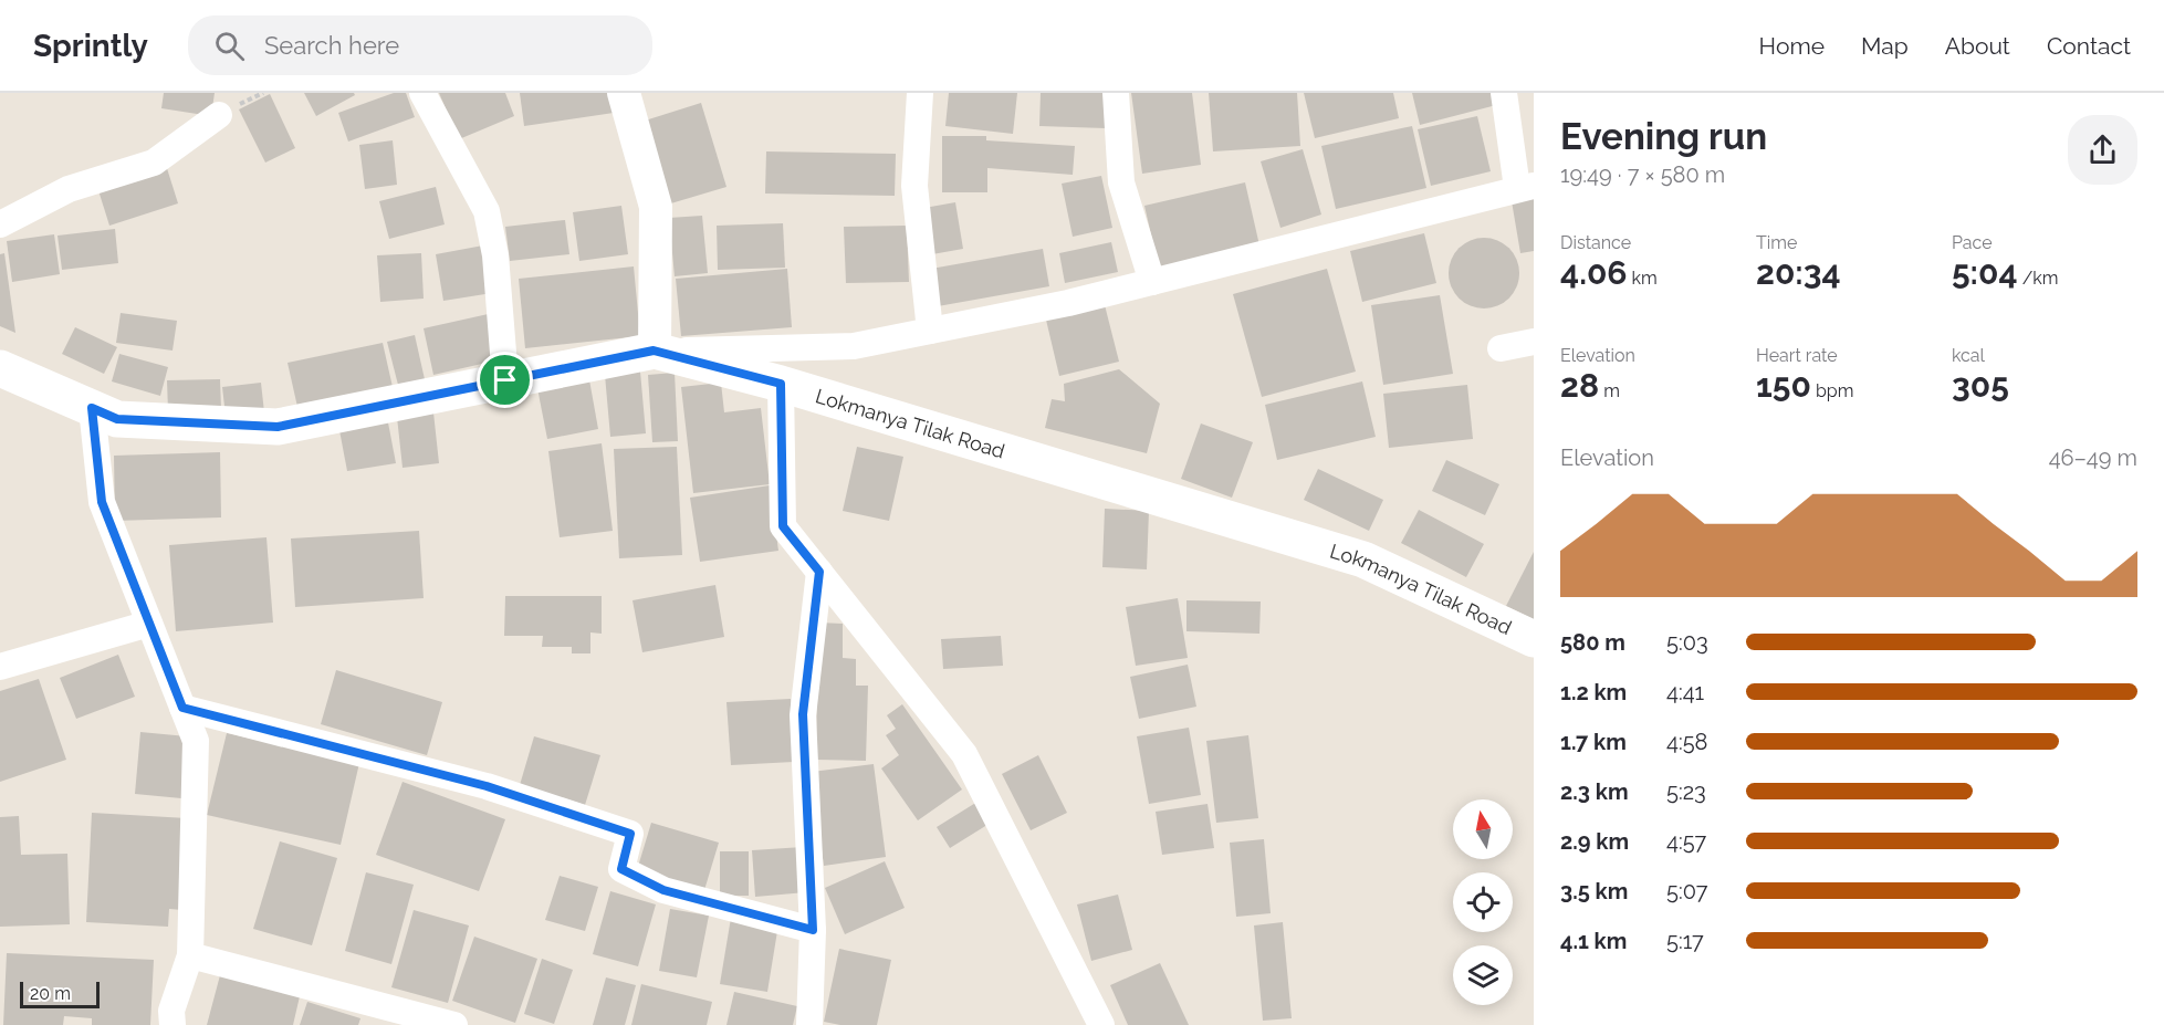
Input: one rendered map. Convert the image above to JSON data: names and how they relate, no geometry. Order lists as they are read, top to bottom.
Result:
{
  "streets": {
    "main road": ["Lokmanya Tilak Road"]
  },
  "scale_bar": "20 m",
  "north": "top",
  "page": {
    "header": "Sprintly",
    "search": "Search here",
    "nav": [
      "Home",
      "Map",
      "About",
      "Contact"
    ],
    "heading": ["Evening run", "19:49 · 7 × 580 m"],
    "stats": [
      ["Distance", "4.06 km"],
      ["Time", "20:34"],
      ["Pace", "5:04 /km"],
      ["Elevation", "28 m"],
      ["Heart rate", "150 bpm"],
      ["kcal", "305"]
    ],
    "chart": ["Elevation", "46–49 m"],
    "list": [
      {
        "name": "580 m",
        "note": "5:03"
      },
      {
        "name": "1.2 km",
        "note": "4:41"
      },
      {
        "name": "1.7 km",
        "note": "4:58"
      },
      {
        "name": "2.3 km",
        "note": "5:23"
      },
      {
        "name": "2.9 km",
        "note": "4:57"
      },
      {
        "name": "3.5 km",
        "note": "5:07"
      },
      {
        "name": "4.1 km",
        "note": "5:17"
      }
    ],
    "scale": "20 m"
  }
}
